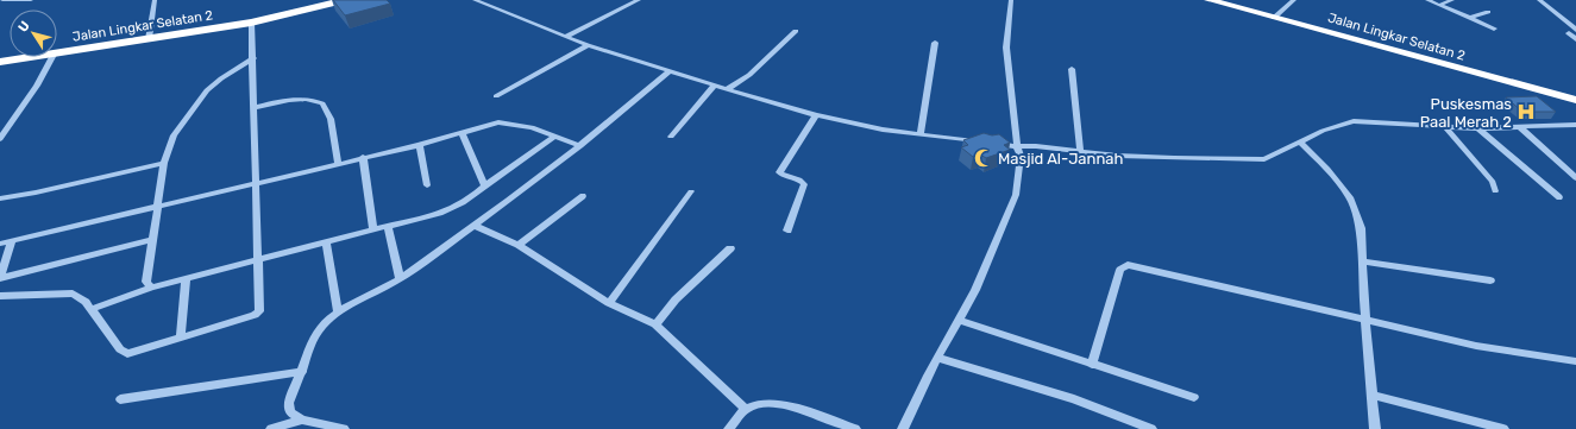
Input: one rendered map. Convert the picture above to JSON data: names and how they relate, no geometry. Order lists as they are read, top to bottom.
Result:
{
  "streets": {
    "highway": ["Jalan Lingkar Selatan 2"]
  },
  "places": {
    "hospital": ["Puskesmas Paal Merah 2"],
    "mosque": ["Masjid Al-Jannah"]
  },
  "north": "top left"
}
